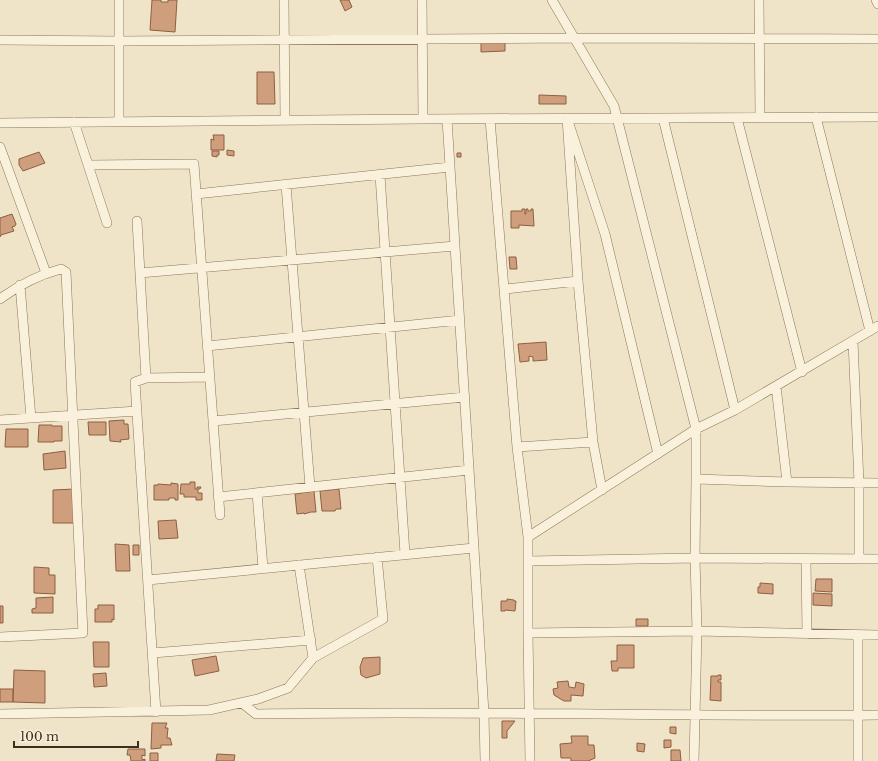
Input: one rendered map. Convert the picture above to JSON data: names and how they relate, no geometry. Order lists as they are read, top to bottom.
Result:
{
  "scale_bar": "100 m"
}
